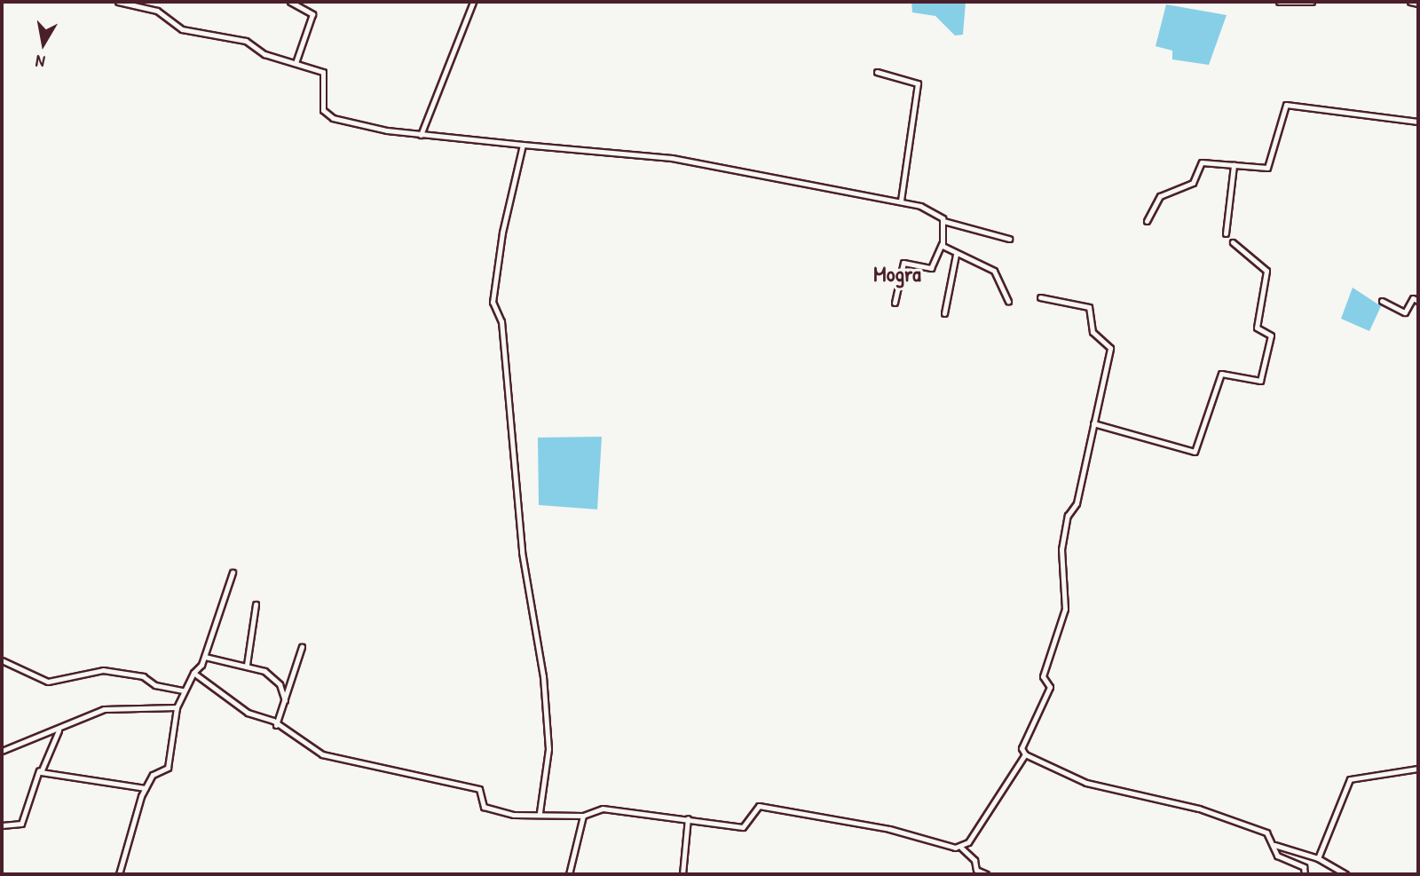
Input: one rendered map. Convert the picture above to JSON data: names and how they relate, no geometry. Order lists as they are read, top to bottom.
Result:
{
  "districts": ["Mogra"],
  "north": "bottom"
}
